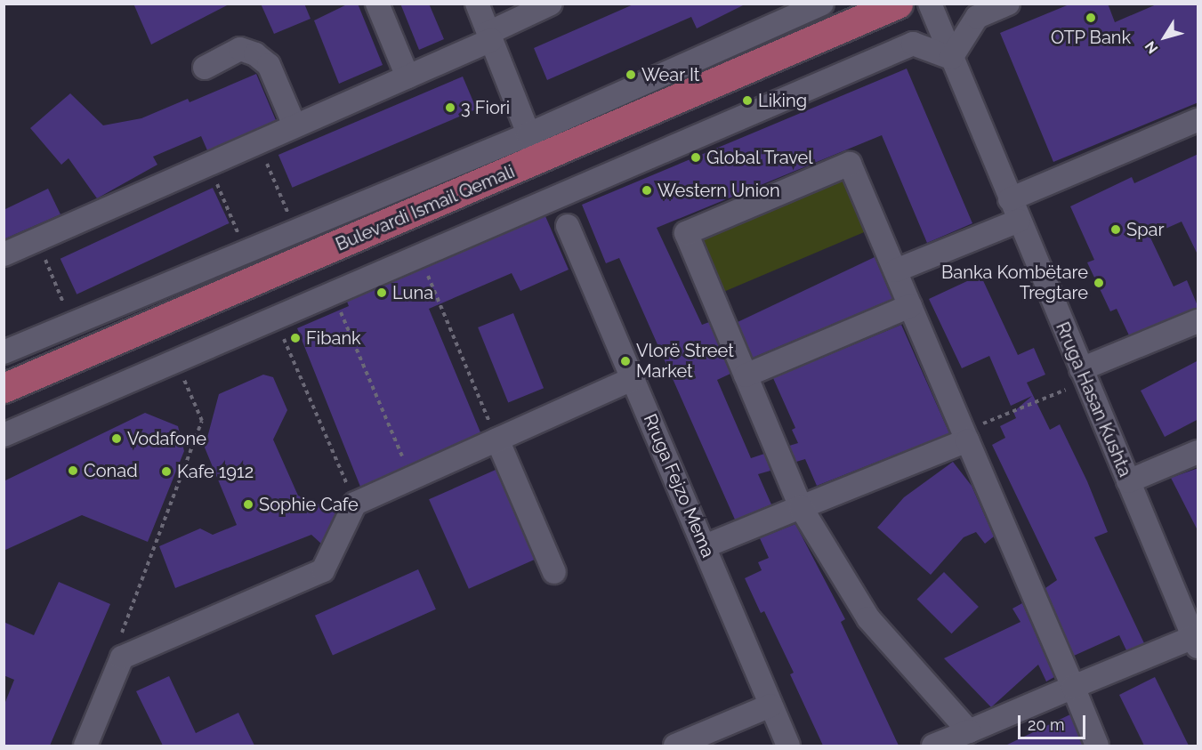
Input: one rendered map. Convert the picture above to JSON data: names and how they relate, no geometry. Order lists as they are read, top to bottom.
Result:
{
  "streets": {
    "main road": ["Bulevardi Ismail Qemali"],
    "street": ["Rruga Hasan Kushta", "Rruga Fejzo Mema"]
  },
  "places": [
    "OTP Bank",
    "Wear It",
    "Liking",
    "3 Fiori",
    "Global Travel",
    "Western Union",
    "Spar",
    "Banka Kombëtare Tregtare",
    "Luna",
    "Fibank",
    "Vlorë Street Market",
    "Vodafone",
    "Conad",
    "Kafe 1912",
    "Sophie Cafe"
  ],
  "scale_bar": "20 m",
  "north": "bottom left"
}
